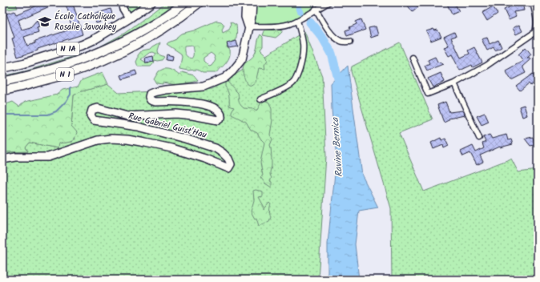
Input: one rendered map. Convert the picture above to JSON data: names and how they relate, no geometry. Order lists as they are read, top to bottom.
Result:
{
  "streets": {
    "main road": ["N 1A", "N 1", "Rue Gabriel Guist'Hau"]
  },
  "water": ["Ravine Bernica"],
  "places": {
    "school or university": ["École Catholique Rosalie Javouhey"]
  }
}
